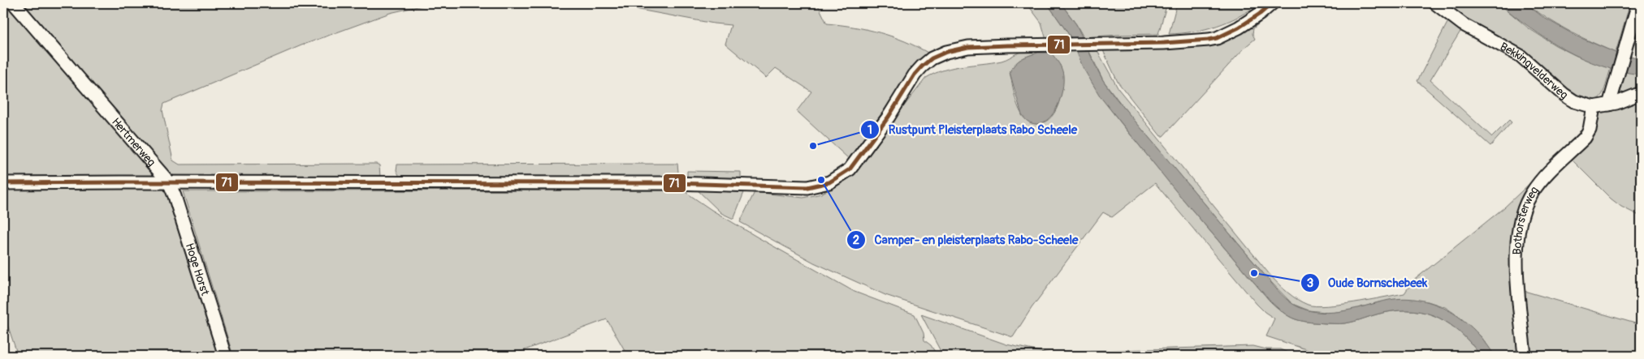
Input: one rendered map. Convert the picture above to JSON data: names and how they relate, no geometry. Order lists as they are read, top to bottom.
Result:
{
  "streets": {
    "street": [
      "Bekkingvelderweg",
      "Hertmerweg",
      "Bothorsterweg",
      "Hoge Horst"
    ]
  },
  "crossings": [
    ["Bekkingvelderweg", "Bothorsterweg"],
    ["Hertmerweg", "Hoge Horst"]
  ],
  "places": ["Rustpunt Pleisterplaats Rabo Scheele", "Camper- en pleisterplaats Rabo-Scheele", "Oude Bornschebeek"],
  "lines": ["transit line 71"]
}
